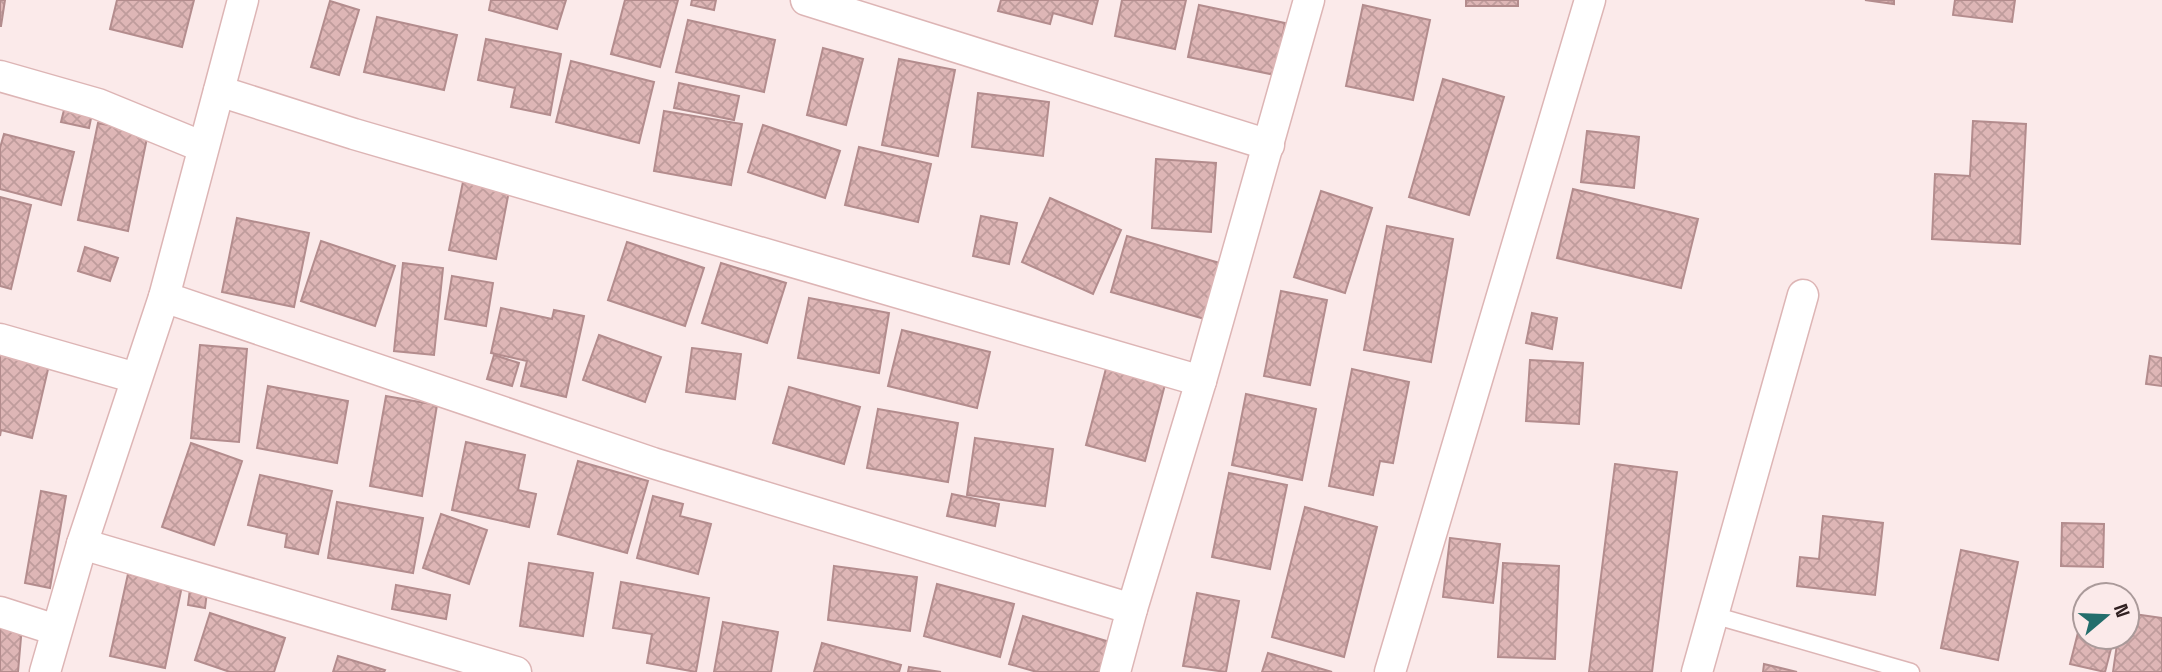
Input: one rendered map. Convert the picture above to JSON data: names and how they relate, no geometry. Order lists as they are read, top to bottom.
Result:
{
  "north": "right"
}
